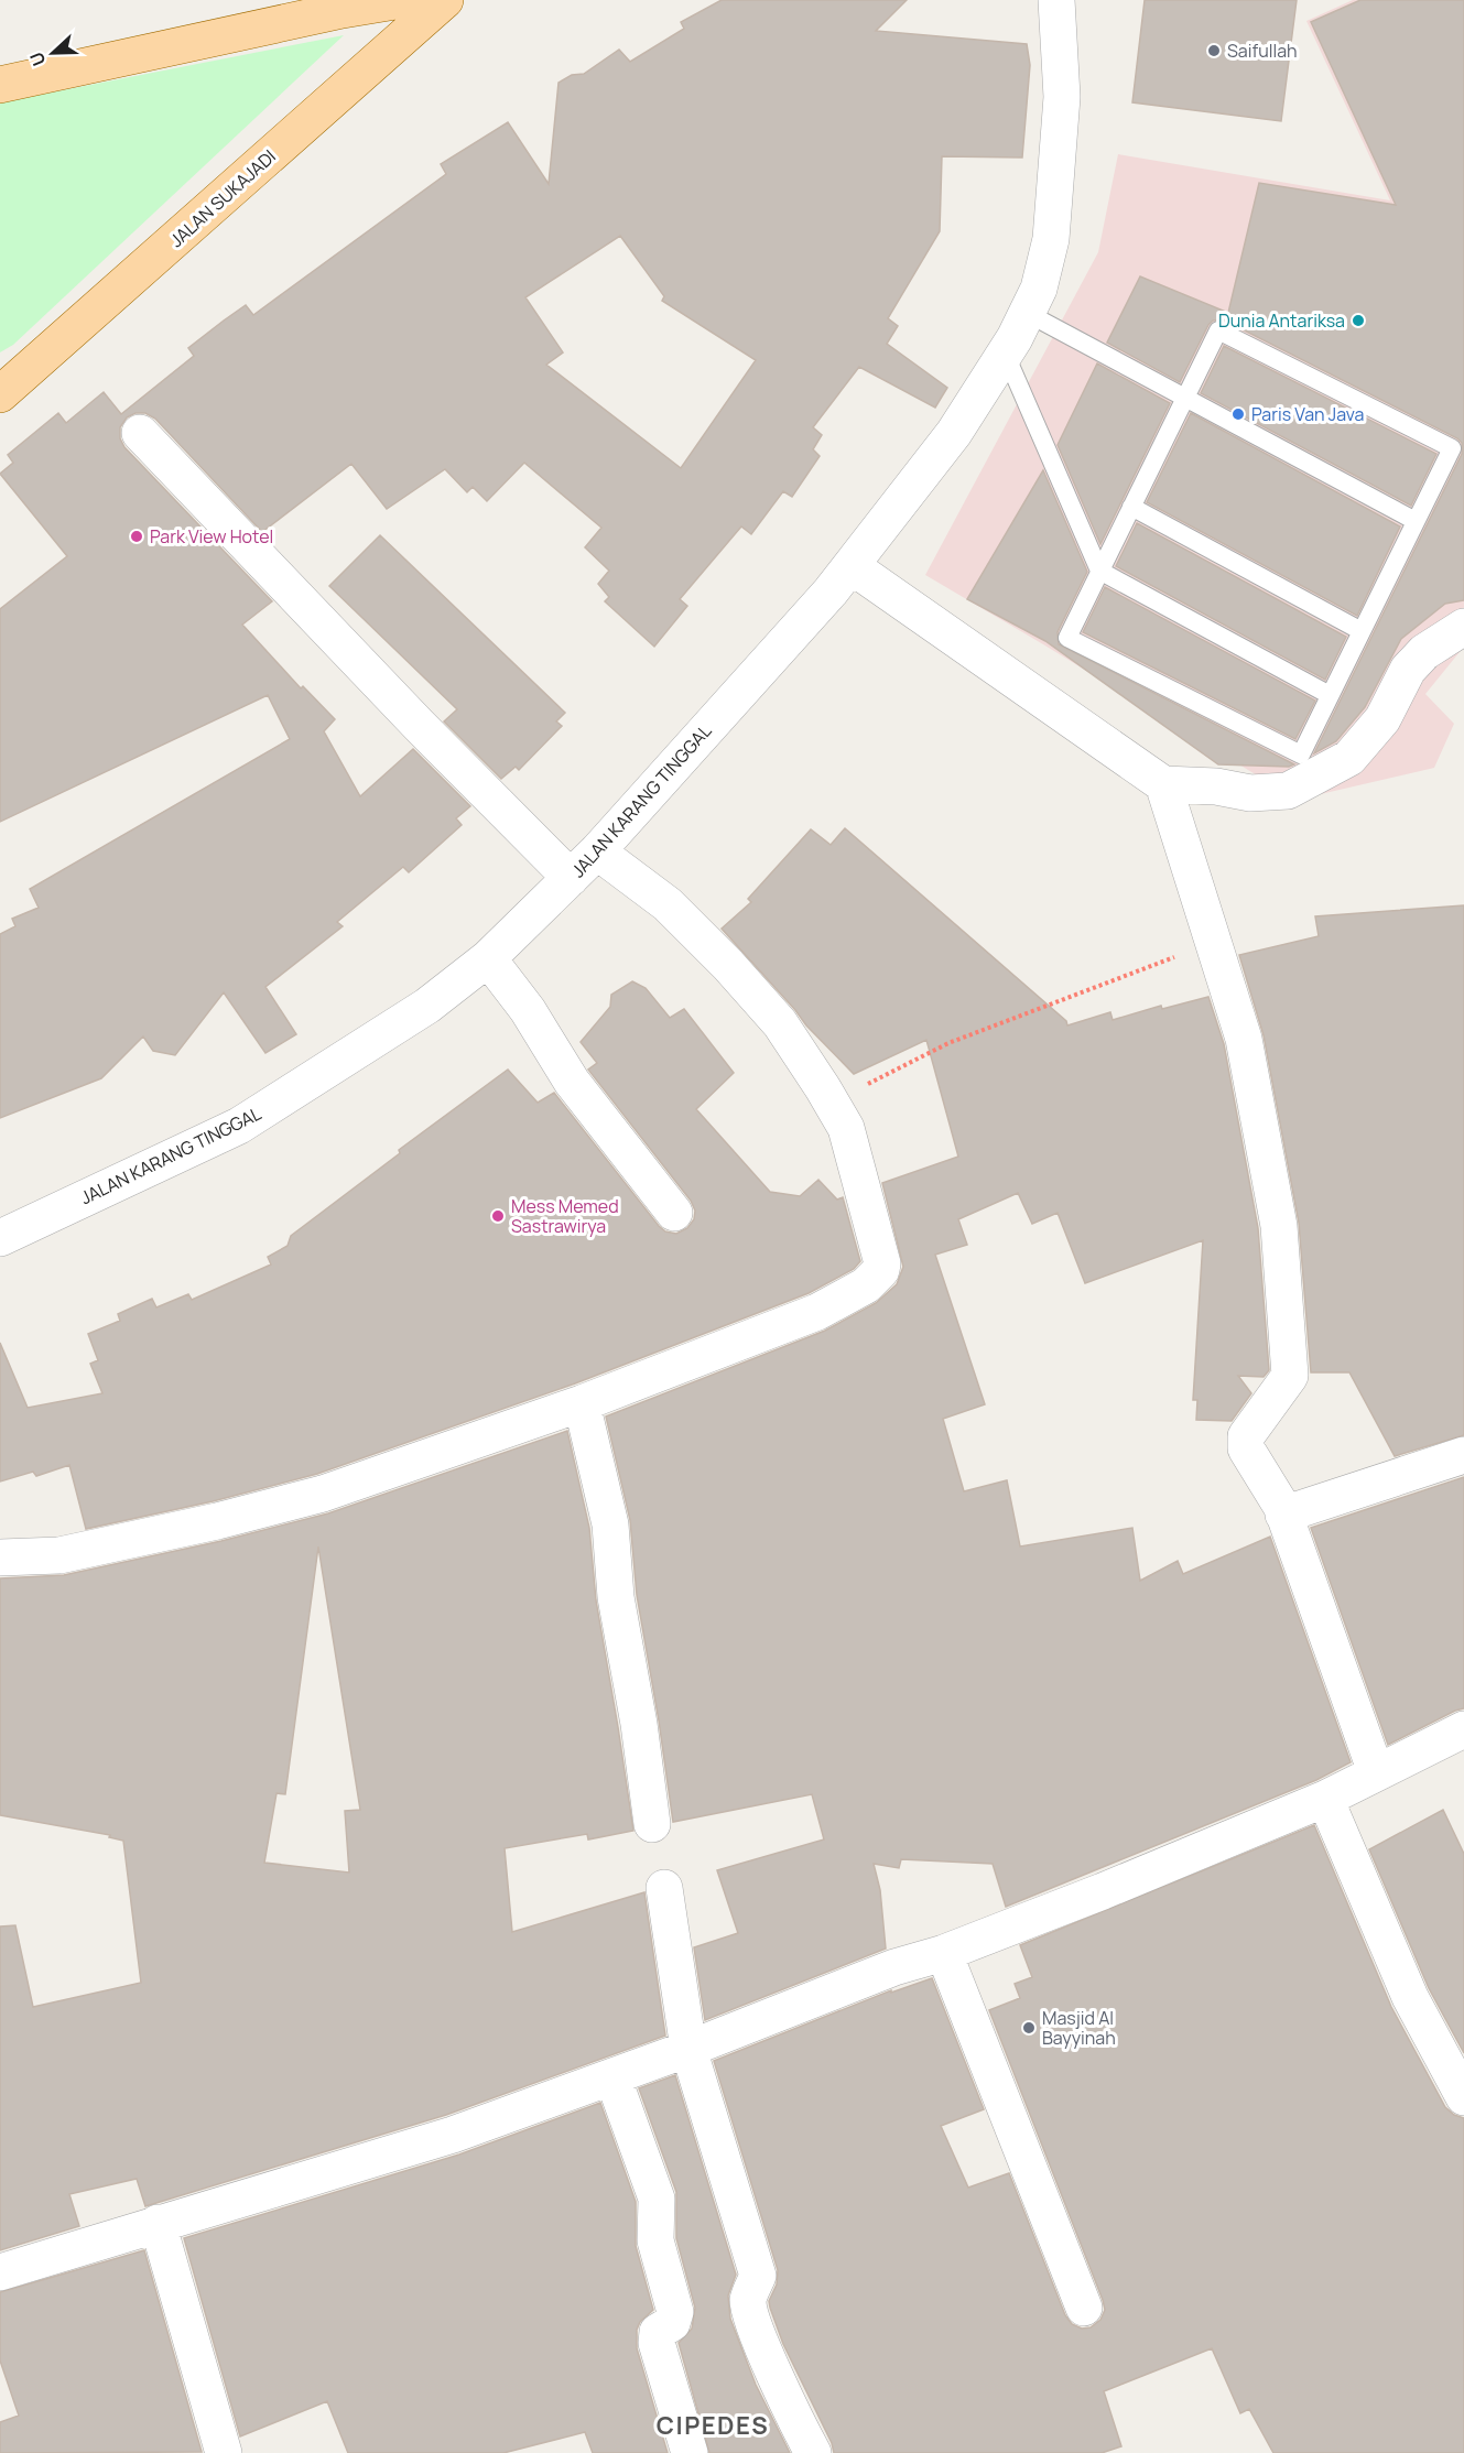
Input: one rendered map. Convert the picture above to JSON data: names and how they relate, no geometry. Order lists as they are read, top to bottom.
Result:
{
  "streets": {
    "main road": ["JALAN SUKAJADI"],
    "street": ["JALAN KARANG TINGGAL"]
  },
  "districts": ["CIPEDES"],
  "places": [
    "Saifullah",
    "Dunia Antariksa",
    "Paris Van Java",
    "Park View Hotel",
    "Mess Memed Sastrawirya",
    "Masjid Al Bayyinah"
  ],
  "north": "left"
}
